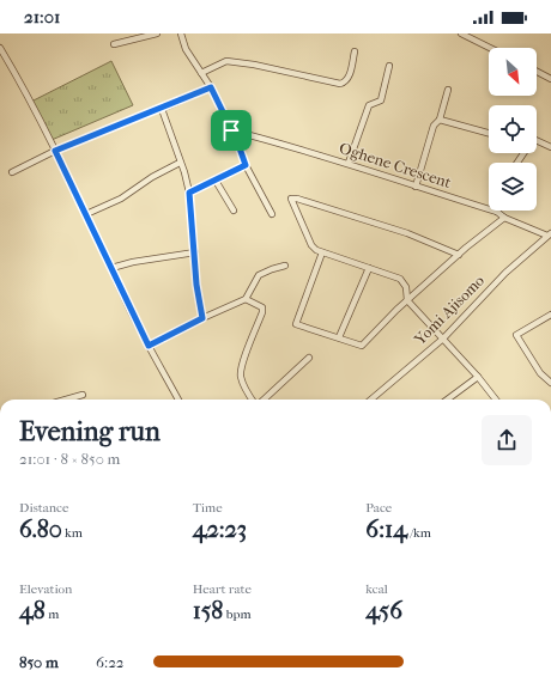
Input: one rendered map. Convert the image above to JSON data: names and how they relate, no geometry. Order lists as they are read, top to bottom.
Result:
{
  "streets": {
    "street": ["Oghene Crescent", "Yomi Ajisomo"]
  },
  "crossings": [
    ["Oghene Crescent", "Yomi Ajisomo"]
  ],
  "north": "bottom right",
  "page": {
    "status": "21:01",
    "heading": ["Evening run", "21:01 · 8 × 850 m"],
    "stats": [
      ["Distance", "6.80 km"],
      ["Time", "42:23"],
      ["Pace", "6:14 /km"],
      ["Elevation", "48 m"],
      ["Heart rate", "158 bpm"],
      ["kcal", "456"]
    ],
    "list": [
      {
        "name": "850 m",
        "note": "6:22"
      }
    ]
  }
}
